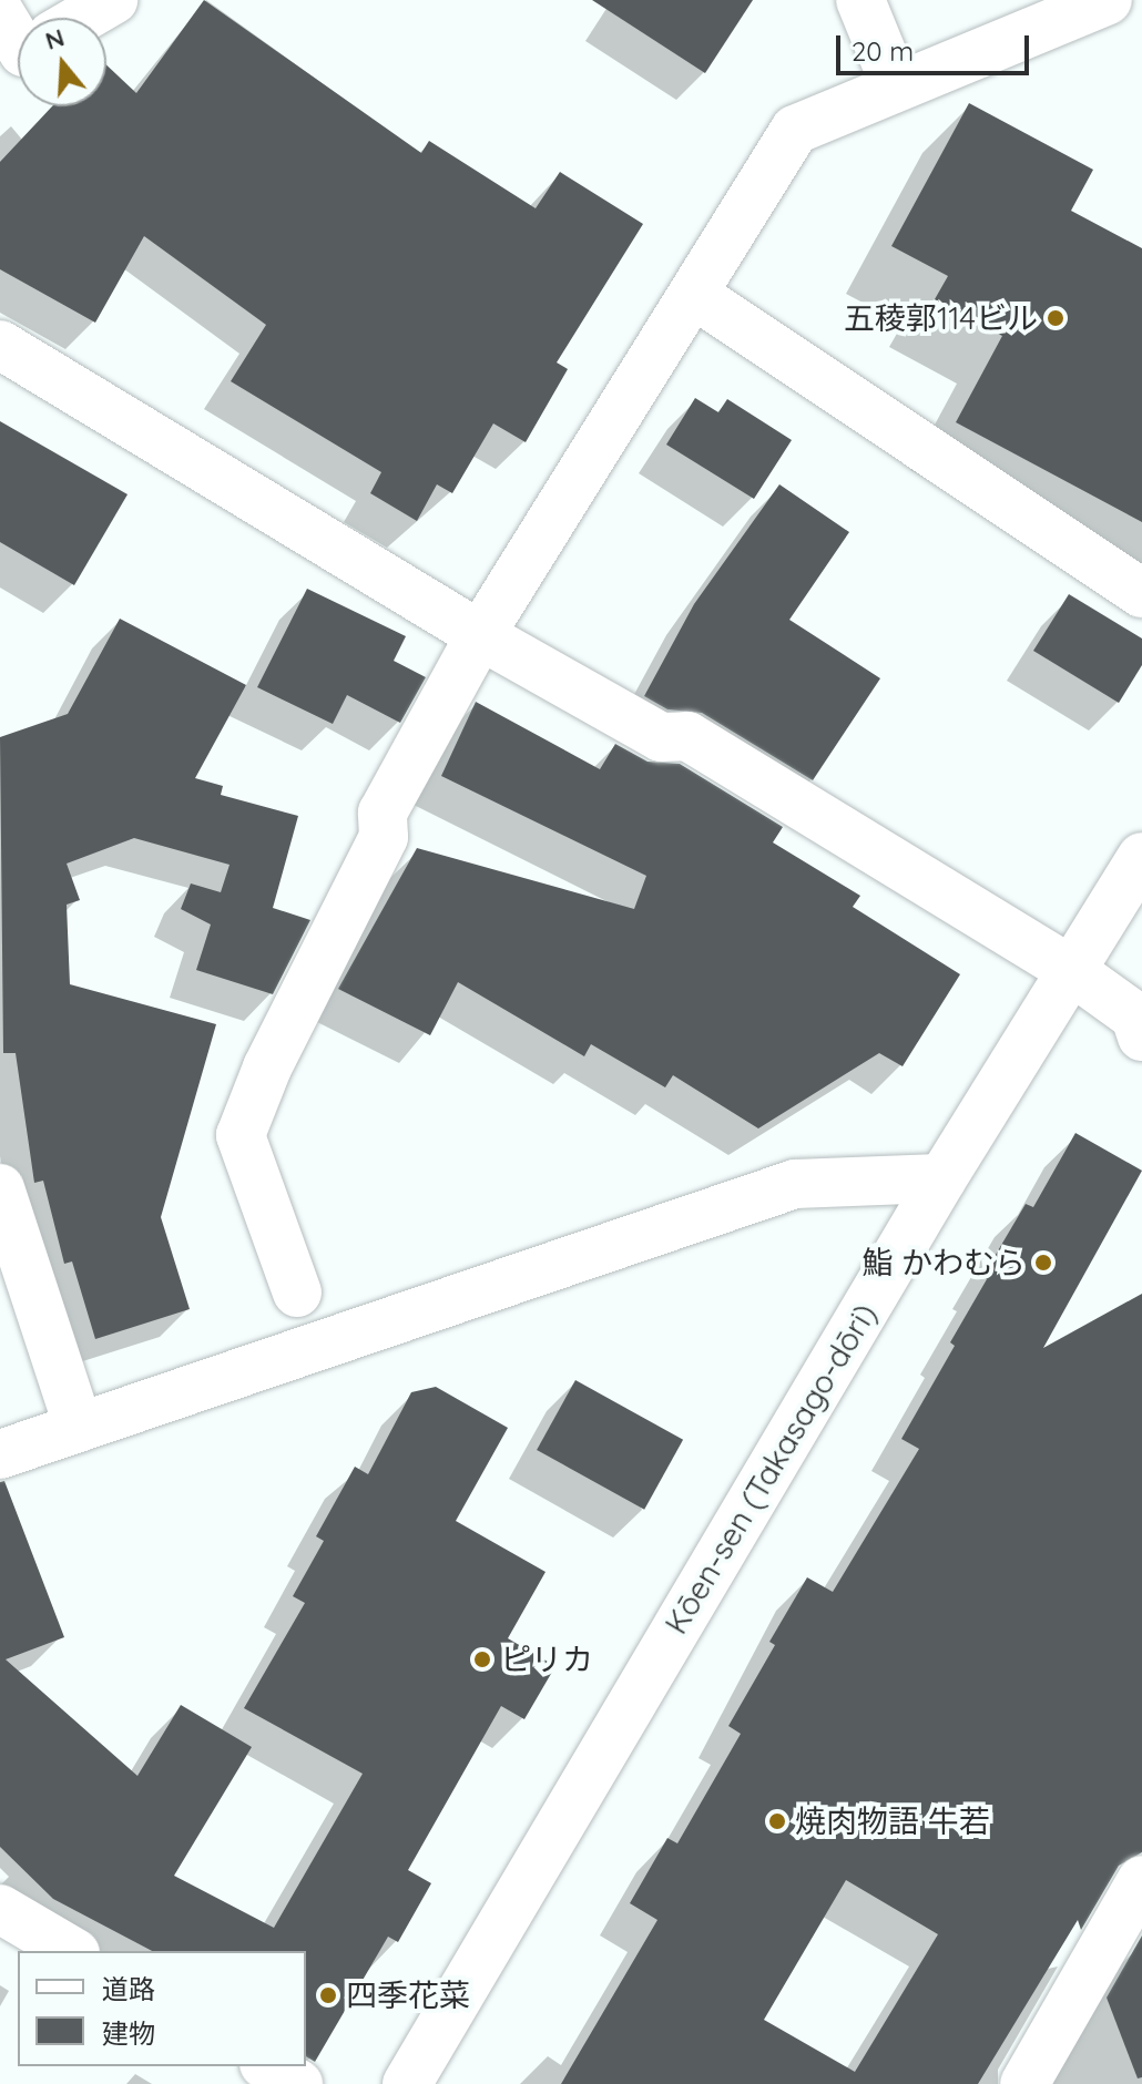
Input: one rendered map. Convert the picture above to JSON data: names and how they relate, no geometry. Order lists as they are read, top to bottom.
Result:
{
  "streets": {
    "street": ["Kōen-sen (Takasago-dōri)"]
  },
  "places": [
    "五稜郭114ビル",
    "鮨 かわむら",
    "ピリカ",
    "焼肉物語 牛若",
    "四季花菜"
  ],
  "legend": ["道路", "建物"],
  "scale_bar": "20 m",
  "north": "top"
}
